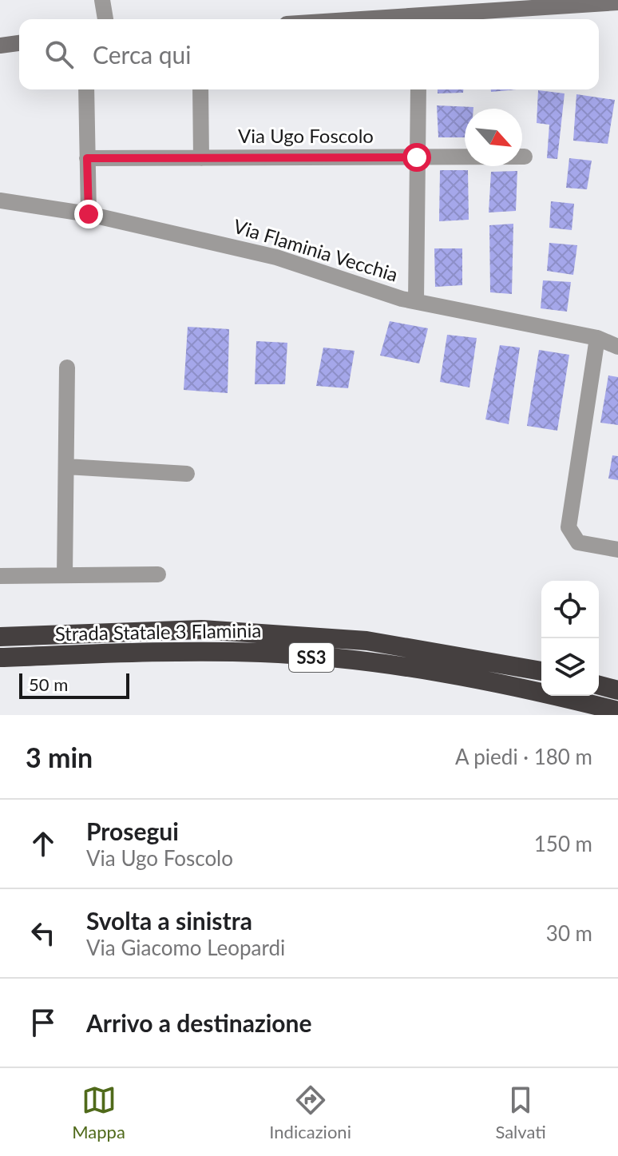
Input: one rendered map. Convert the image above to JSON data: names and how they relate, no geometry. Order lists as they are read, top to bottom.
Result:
{
  "streets": {
    "highway": ["Strada Statale 3 Flaminia", "SS3"],
    "street": ["Via Ugo Foscolo", "Via Flaminia Vecchia"]
  },
  "scale_bar": "50 m",
  "north": "bottom right",
  "page": {
    "search": "Cerca qui",
    "scale": "50 m",
    "heading": ["3 min", "A piedi · 180 m"],
    "list": [
      ["Prosegui", "Via Ugo Foscolo", "150 m"],
      ["Svolta a sinistra", "Via Giacomo Leopardi", "30 m"],
      "Arrivo a destinazione"
    ],
    "nav": ["Mappa", "Indicazioni", "Salvati"]
  }
}
